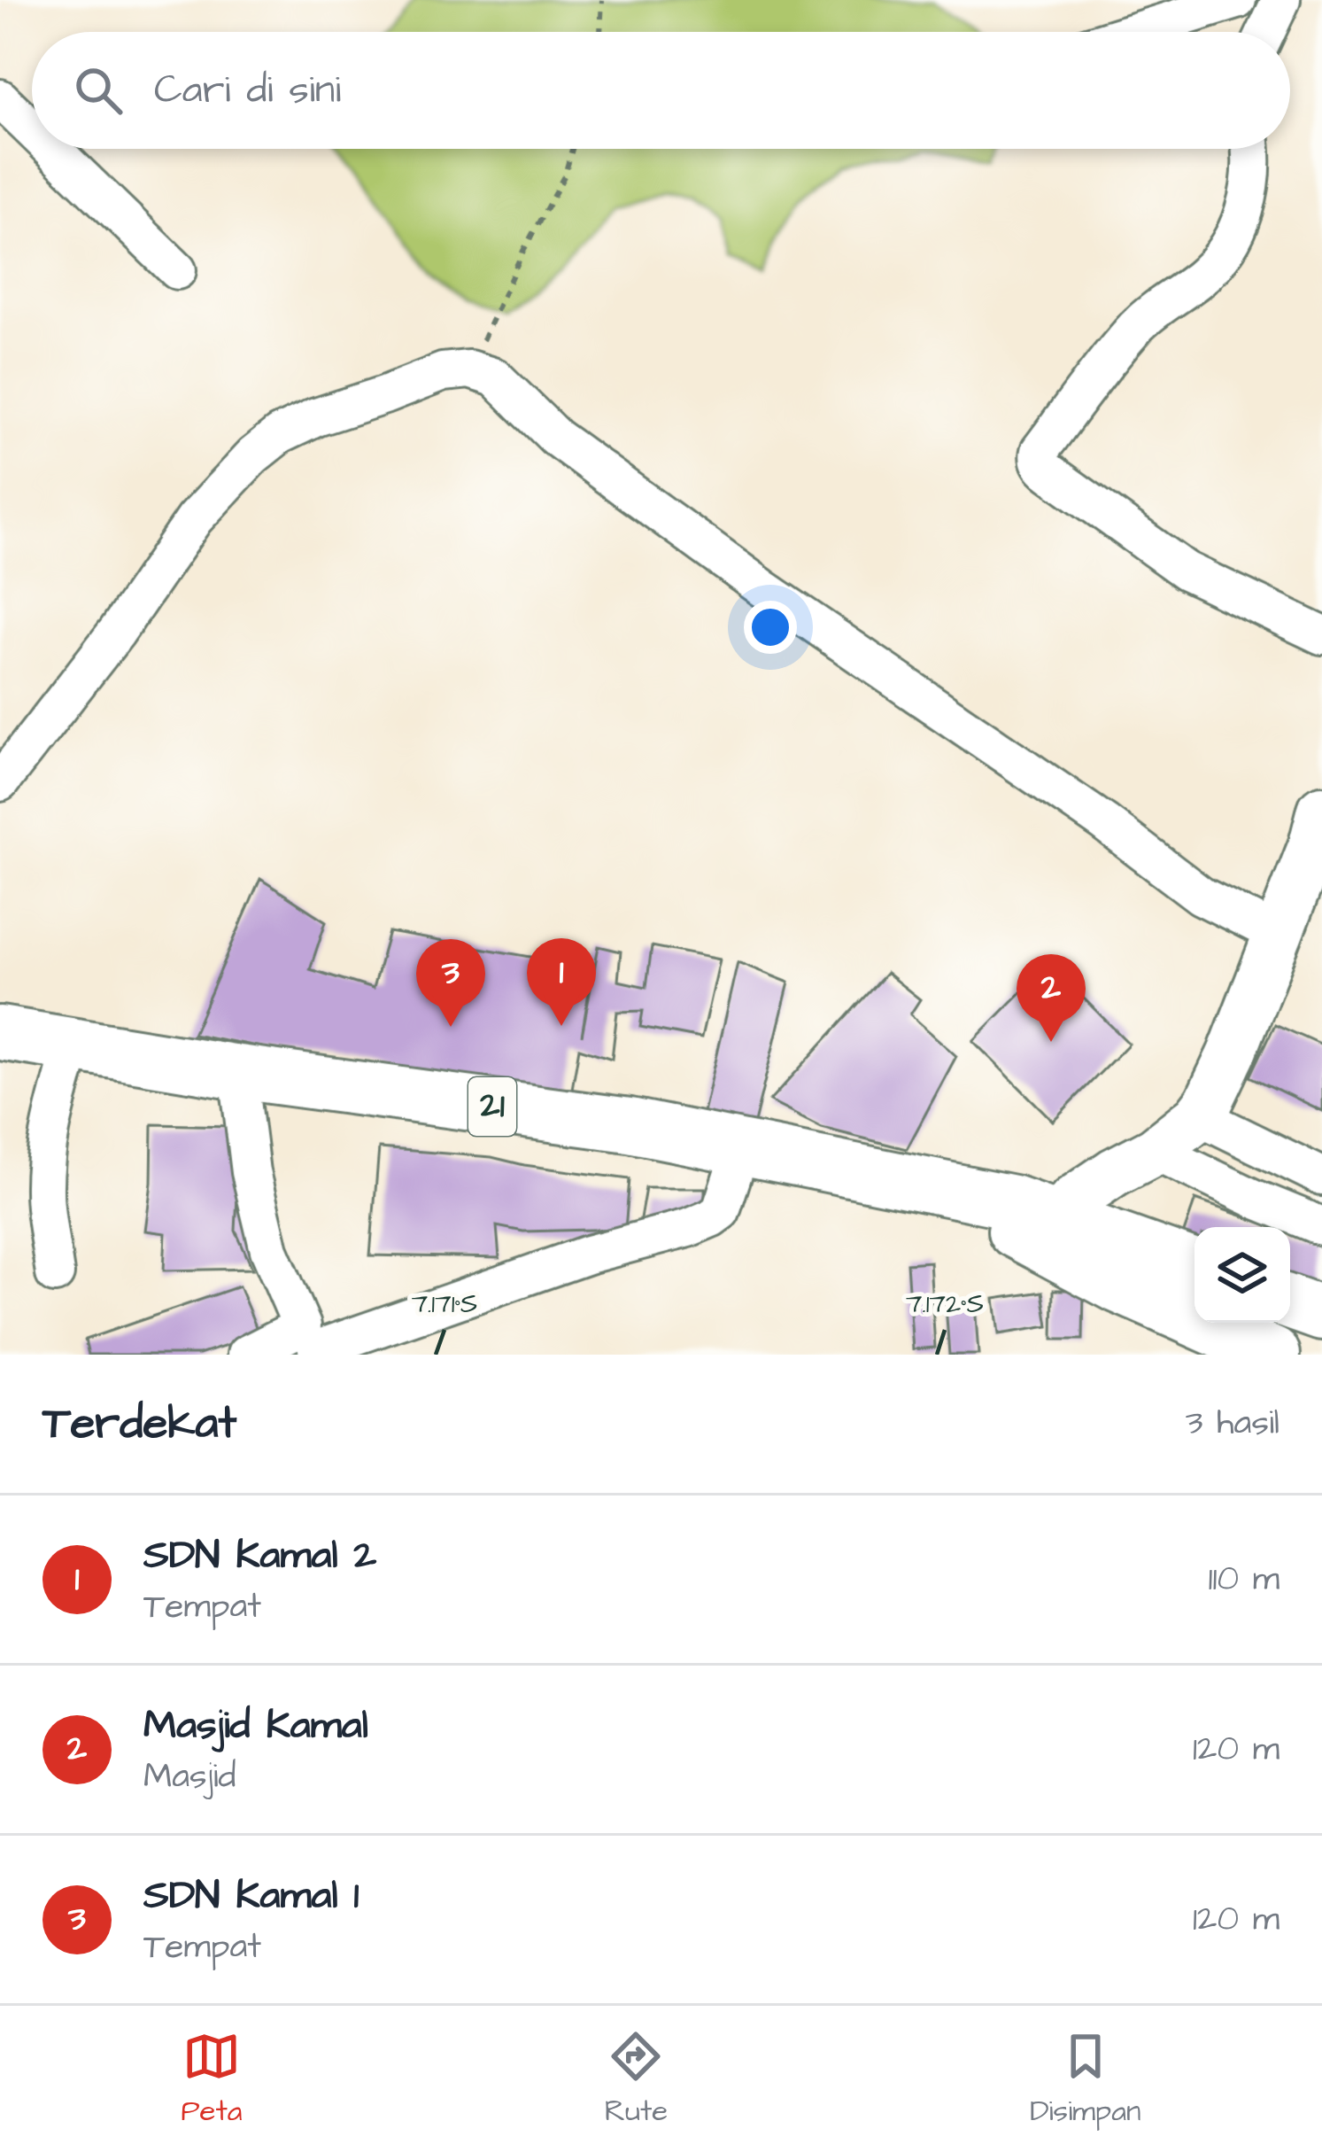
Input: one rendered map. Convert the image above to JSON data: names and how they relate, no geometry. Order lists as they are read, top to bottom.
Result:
{
  "streets": {
    "highway": ["21"]
  },
  "page": {
    "search": "Cari di sini",
    "pins": ["1", "3", "2"],
    "heading": ["Terdekat", "3 hasil"],
    "list": [
      {
        "mark": "1",
        "name": "SDN Kamal 2",
        "note": "Tempat",
        "value": "110 m"
      },
      {
        "mark": "2",
        "name": "Masjid Kamal",
        "note": "Masjid",
        "value": "120 m"
      },
      {
        "mark": "3",
        "name": "SDN Kamal 1",
        "note": "Tempat",
        "value": "120 m"
      }
    ],
    "nav": ["Peta", "Rute", "Disimpan"]
  },
  "coordinates": ["7.171°S", "7.172°S"]
}
